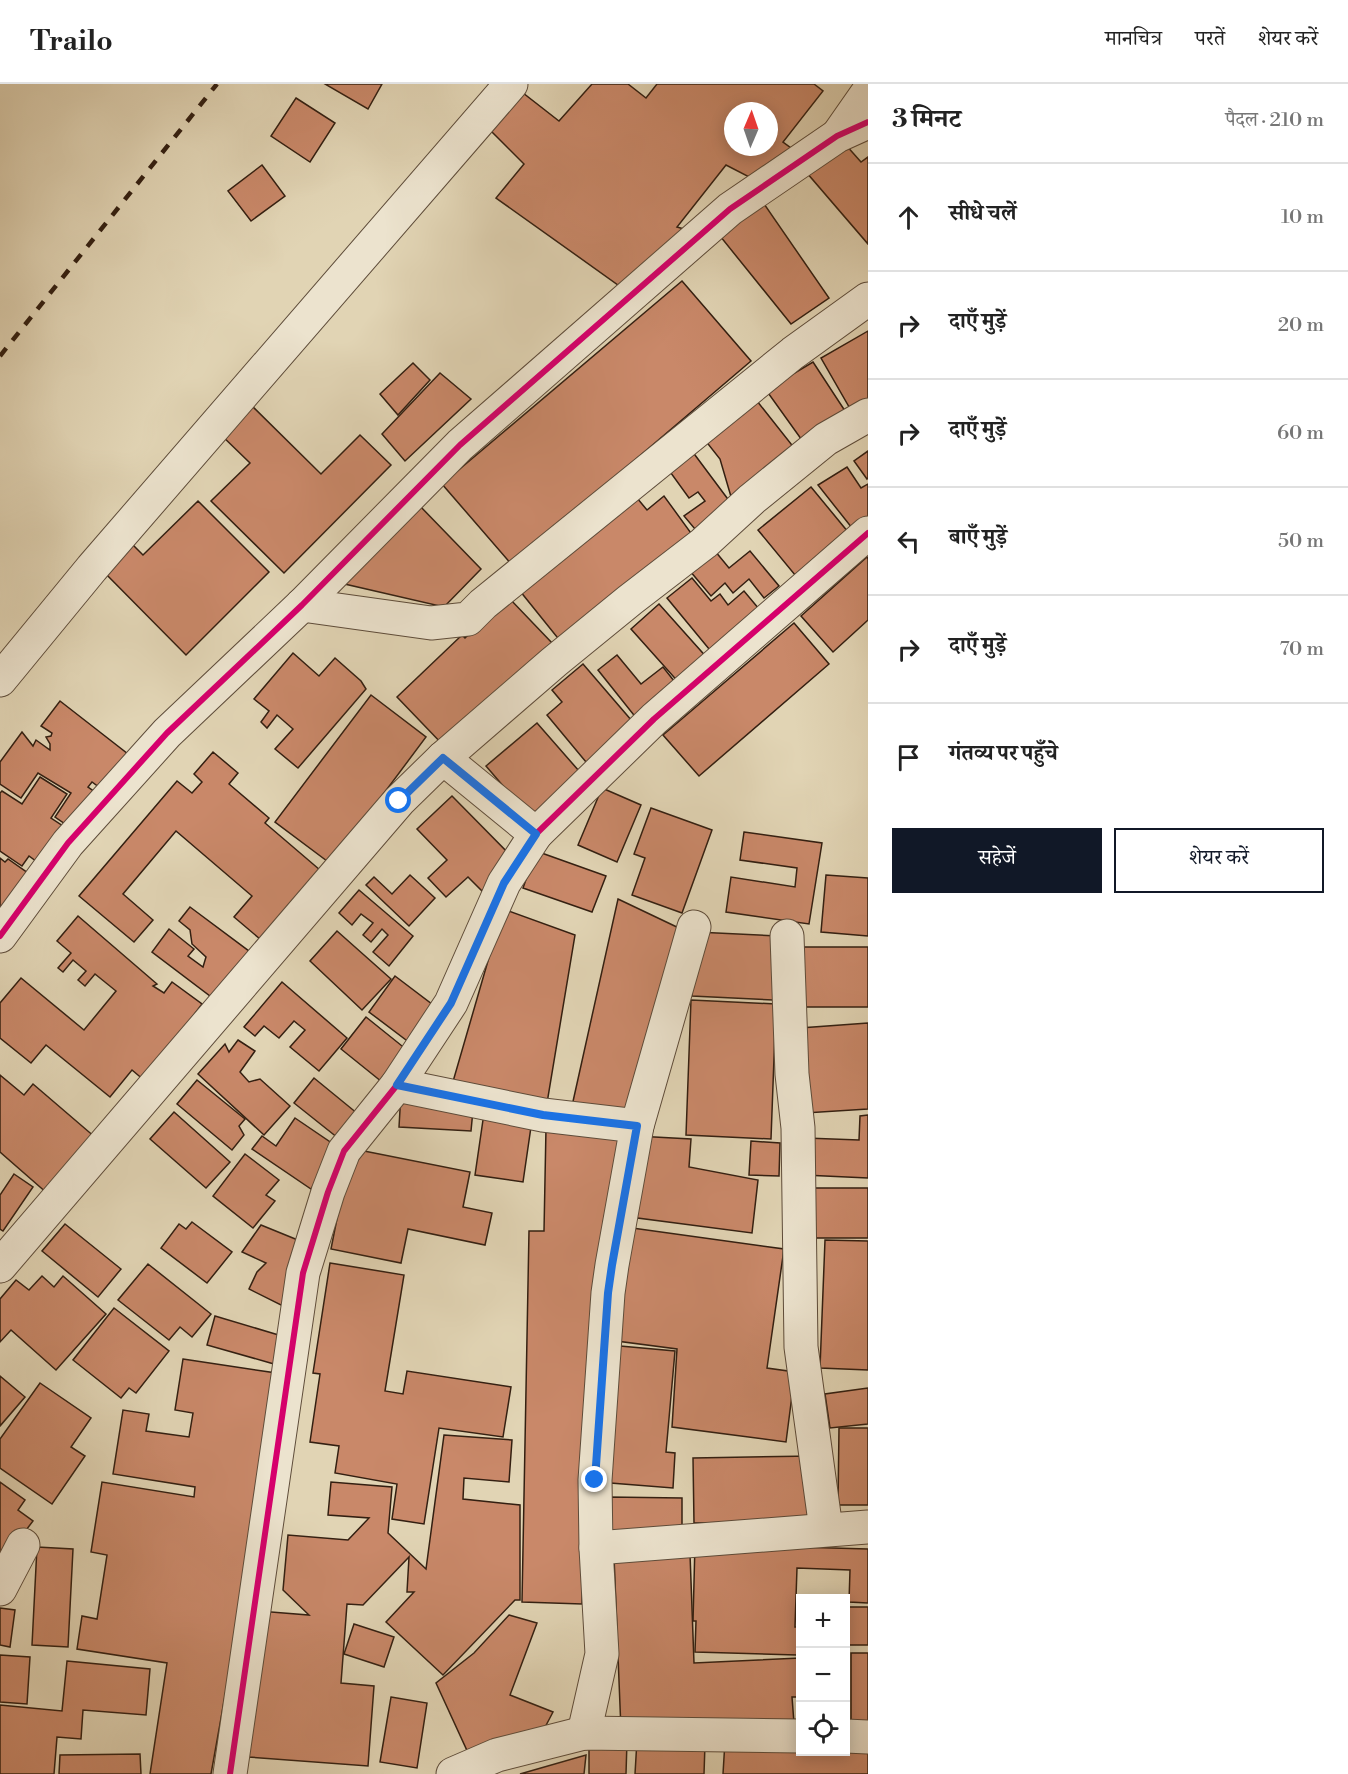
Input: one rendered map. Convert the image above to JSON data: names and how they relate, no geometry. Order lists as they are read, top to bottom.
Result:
{
  "north": "top",
  "page": {
    "header": "Trailo",
    "nav": ["मानचित्र", "परतें", "शेयर करें"],
    "heading": ["3 मिनट", "पैदल · 210 m"],
    "list": [
      ["सीधे चलें", "10 m"],
      ["दाएँ मुड़ें", "20 m"],
      ["दाएँ मुड़ें", "60 m"],
      ["बाएँ मुड़ें", "50 m"],
      ["दाएँ मुड़ें", "70 m"],
      "गंतव्य पर पहुँचे"
    ],
    "buttons": ["सहेजें", "शेयर करें"],
    "map_buttons": ["+", "−"]
  }
}
